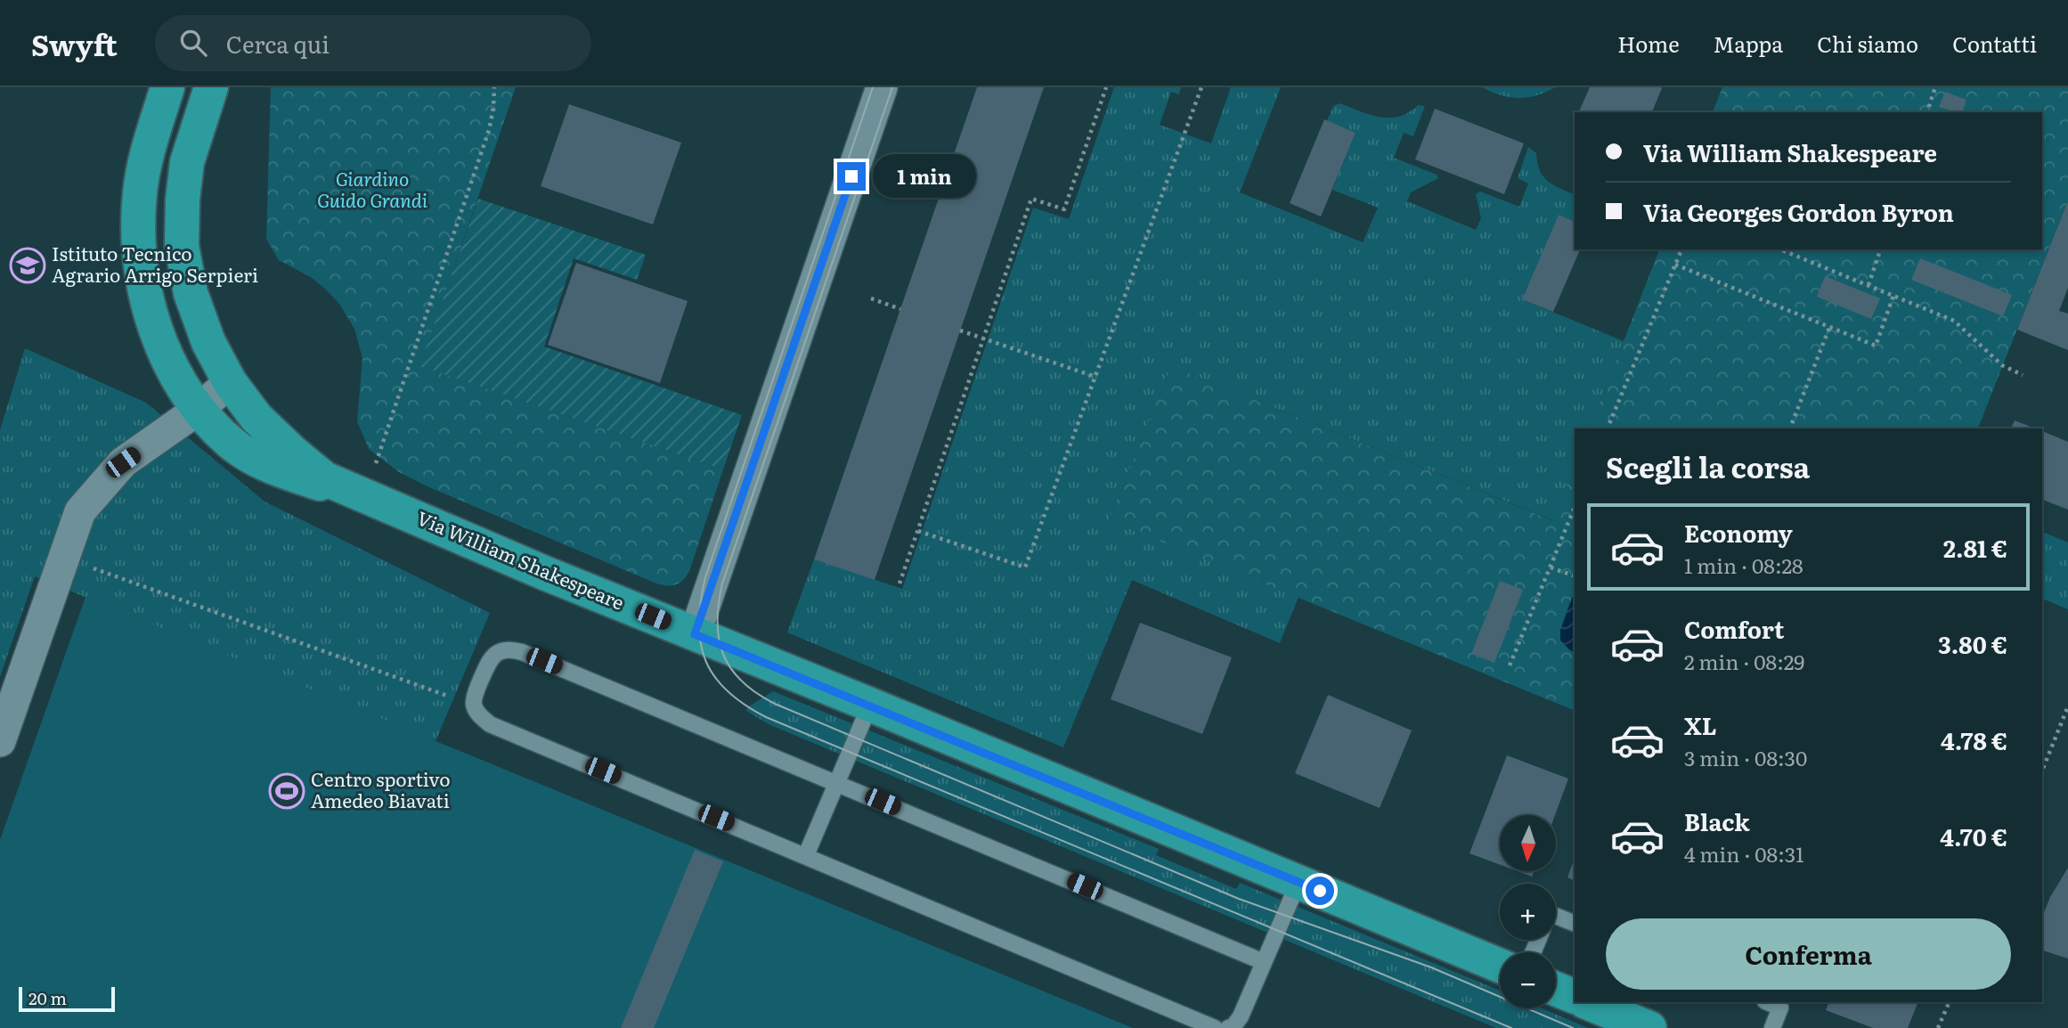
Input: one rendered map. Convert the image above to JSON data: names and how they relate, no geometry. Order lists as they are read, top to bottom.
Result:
{
  "streets": {
    "main road": ["Via William Shakespeare"]
  },
  "parks": ["Giardino Guido Grandi"],
  "places": {
    "school or university": ["Istituto Tecnico Agrario Arrigo Serpieri"],
    "sports": ["Centro sportivo Amedeo Biavati"]
  },
  "scale_bar": "20 m",
  "north": "bottom",
  "page": {
    "header": "Swyft",
    "search": "Cerca qui",
    "nav": [
      "Home",
      "Mappa",
      "Chi siamo",
      "Contatti"
    ],
    "banner": ["Via William Shakespeare", "Via Georges Gordon Byron"],
    "bubble": "1 min",
    "heading": "Scegli la corsa",
    "list": [
      {
        "name": "Economy",
        "note": "1 min · 08:28",
        "value": "2.81 €"
      },
      {
        "name": "Comfort",
        "note": "2 min · 08:29",
        "value": "3.80 €"
      },
      {
        "name": "XL",
        "note": "3 min · 08:30",
        "value": "4.78 €"
      },
      {
        "name": "Black",
        "note": "4 min · 08:31",
        "value": "4.70 €"
      }
    ],
    "map_buttons": ["+", "−"],
    "buttons": "Conferma",
    "scale": "20 m"
  }
}
